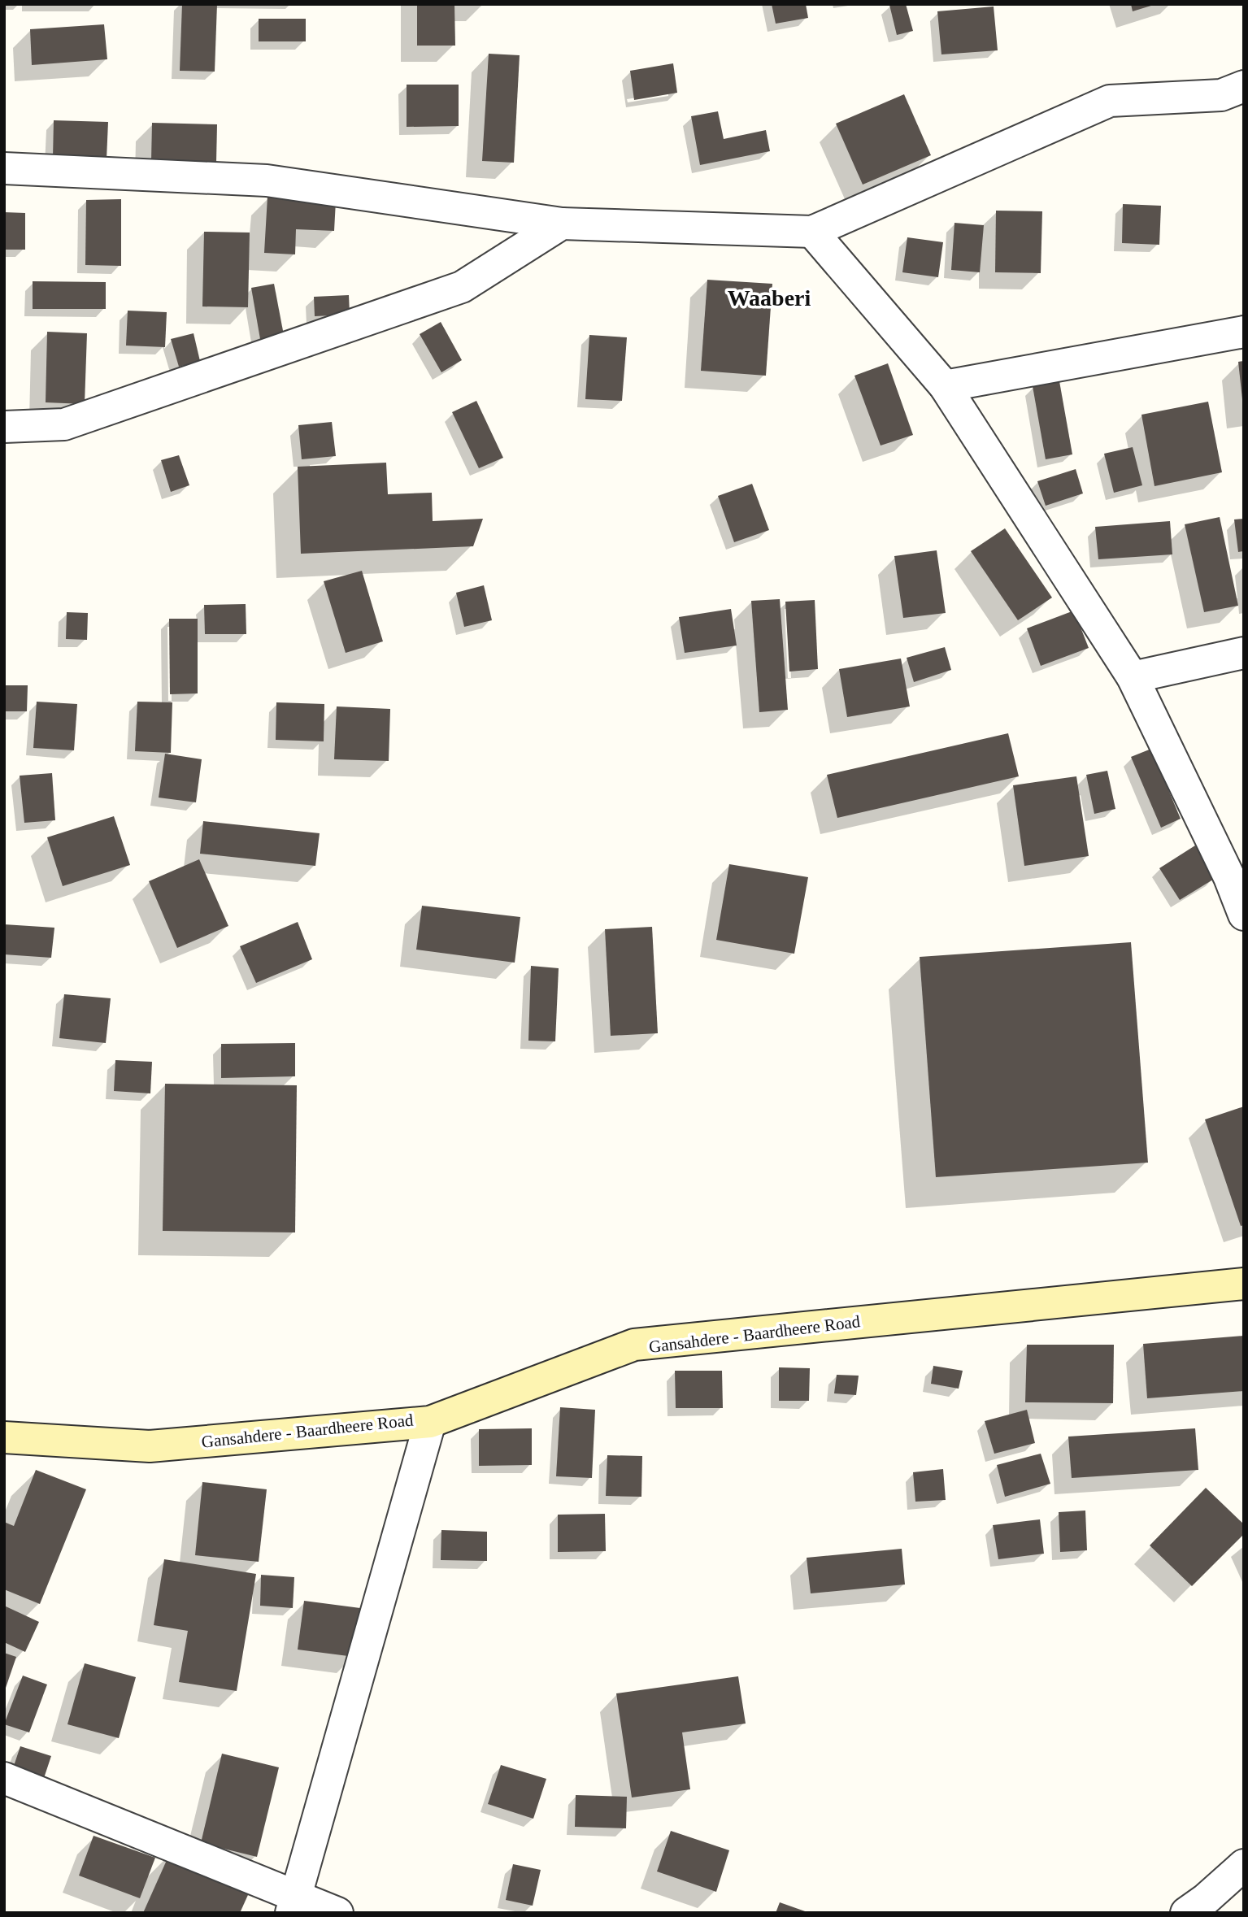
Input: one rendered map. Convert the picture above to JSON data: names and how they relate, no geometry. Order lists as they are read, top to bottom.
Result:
{
  "streets": {
    "main road": ["Gansahdere - Baardheere Road"]
  },
  "districts": ["Waaberi"]
}
